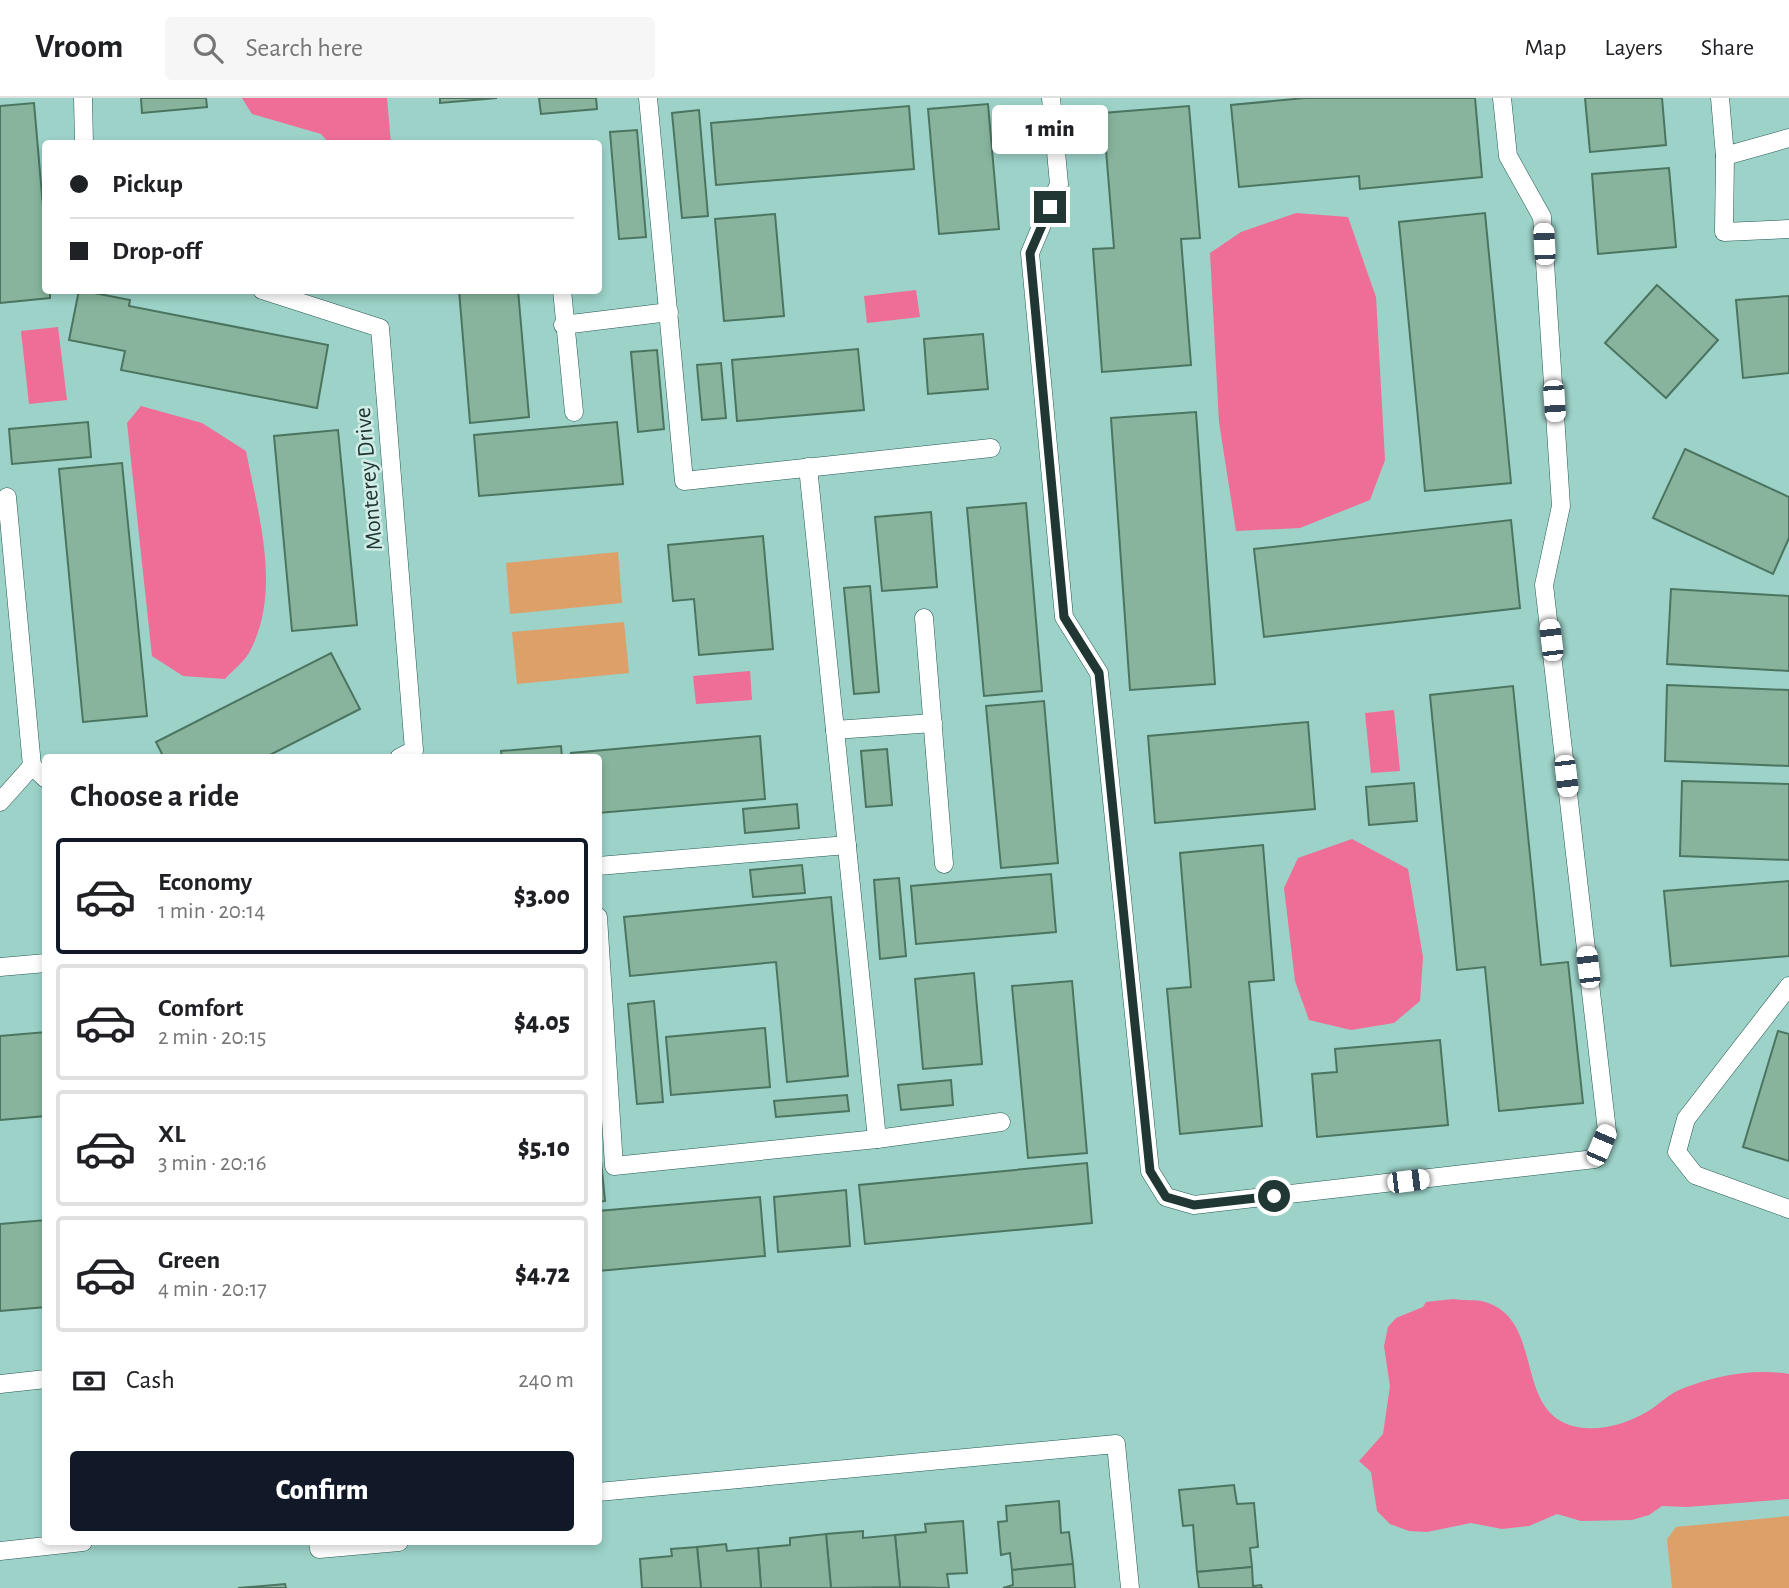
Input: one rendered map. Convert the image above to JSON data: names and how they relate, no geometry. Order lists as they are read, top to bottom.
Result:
{
  "streets": {
    "lane": ["Monterey Drive"]
  },
  "page": {
    "header": "Vroom",
    "search": "Search here",
    "nav": ["Map", "Layers", "Share"],
    "bubble": "1 min",
    "banner": ["Pickup", "Drop-off"],
    "heading": "Choose a ride",
    "list": [
      {
        "name": "Economy",
        "note": "1 min · 20:14",
        "value": "$3.00"
      },
      {
        "name": "Comfort",
        "note": "2 min · 20:15",
        "value": "$4.05"
      },
      {
        "name": "XL",
        "note": "3 min · 20:16",
        "value": "$5.10"
      },
      {
        "name": "Green",
        "note": "4 min · 20:17",
        "value": "$4.72"
      }
    ],
    "pay": ["Cash", "240 m"],
    "buttons": "Confirm"
  }
}
